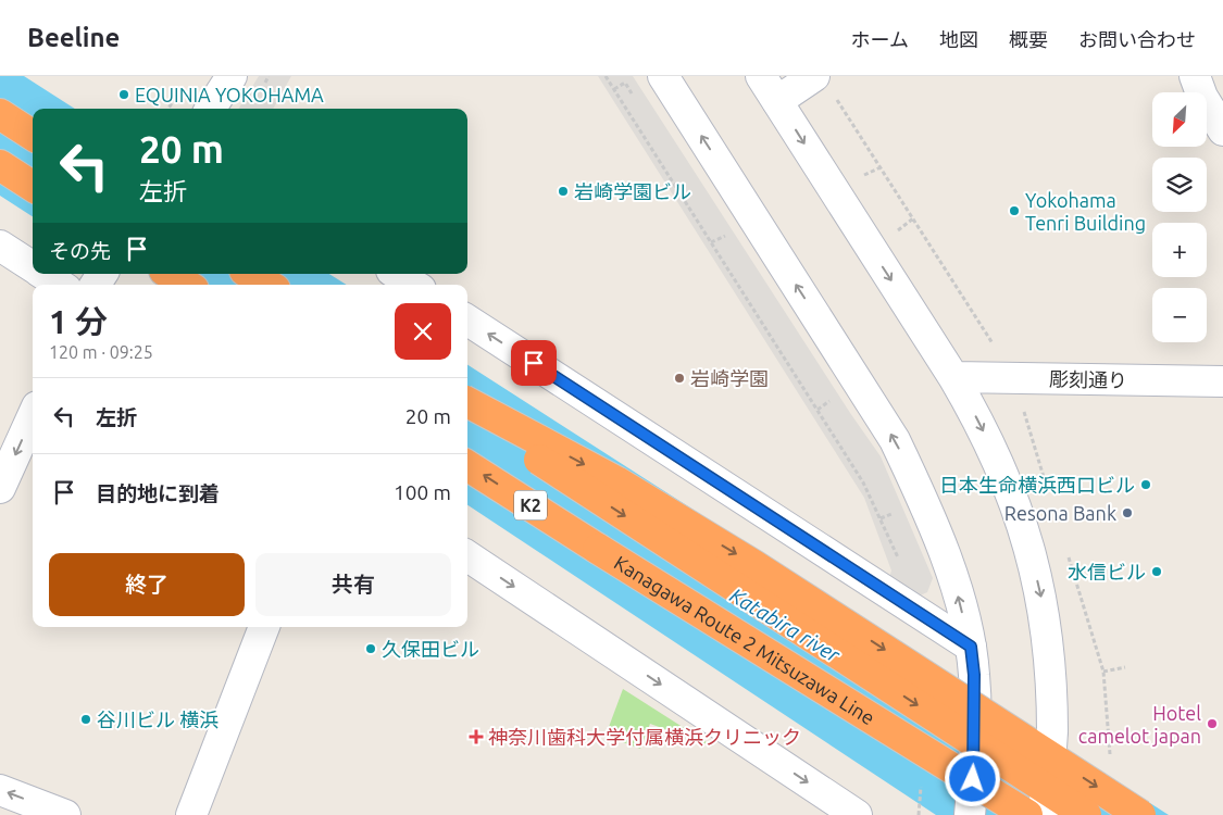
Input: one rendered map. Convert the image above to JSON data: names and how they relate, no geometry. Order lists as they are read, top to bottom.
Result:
{
  "streets": {
    "highway": ["K2", "Kanagawa Route 2 Mitsuzawa Line"],
    "street": ["彫刻通り"]
  },
  "water": ["Katabira river"],
  "places": {
    "other": [
      "EQUINIA YOKOHAMA",
      "岩崎学園ビル",
      "Yokohama Tenri Building",
      "岩崎学園",
      "日本生命横浜西口ビル",
      "Resona Bank",
      "水信ビル",
      "久保田ビル",
      "谷川ビル 横浜",
      "Hotel camelot japan"
    ],
    "health": ["神奈川歯科大学付属横浜クリニック"]
  },
  "north": "bottom left",
  "page": {
    "header": "Beeline",
    "nav": [
      "ホーム",
      "地図",
      "概要",
      "お問い合わせ"
    ],
    "map_buttons": ["+", "−"],
    "turn": ["20 m", "左折"],
    "then": "その先",
    "heading": ["1 分", "120 m · 09:25"],
    "list": [
      {
        "name": "左折",
        "value": "20 m"
      },
      {
        "name": "目的地に到着",
        "value": "100 m"
      }
    ],
    "buttons": ["終了", "共有"]
  }
}
